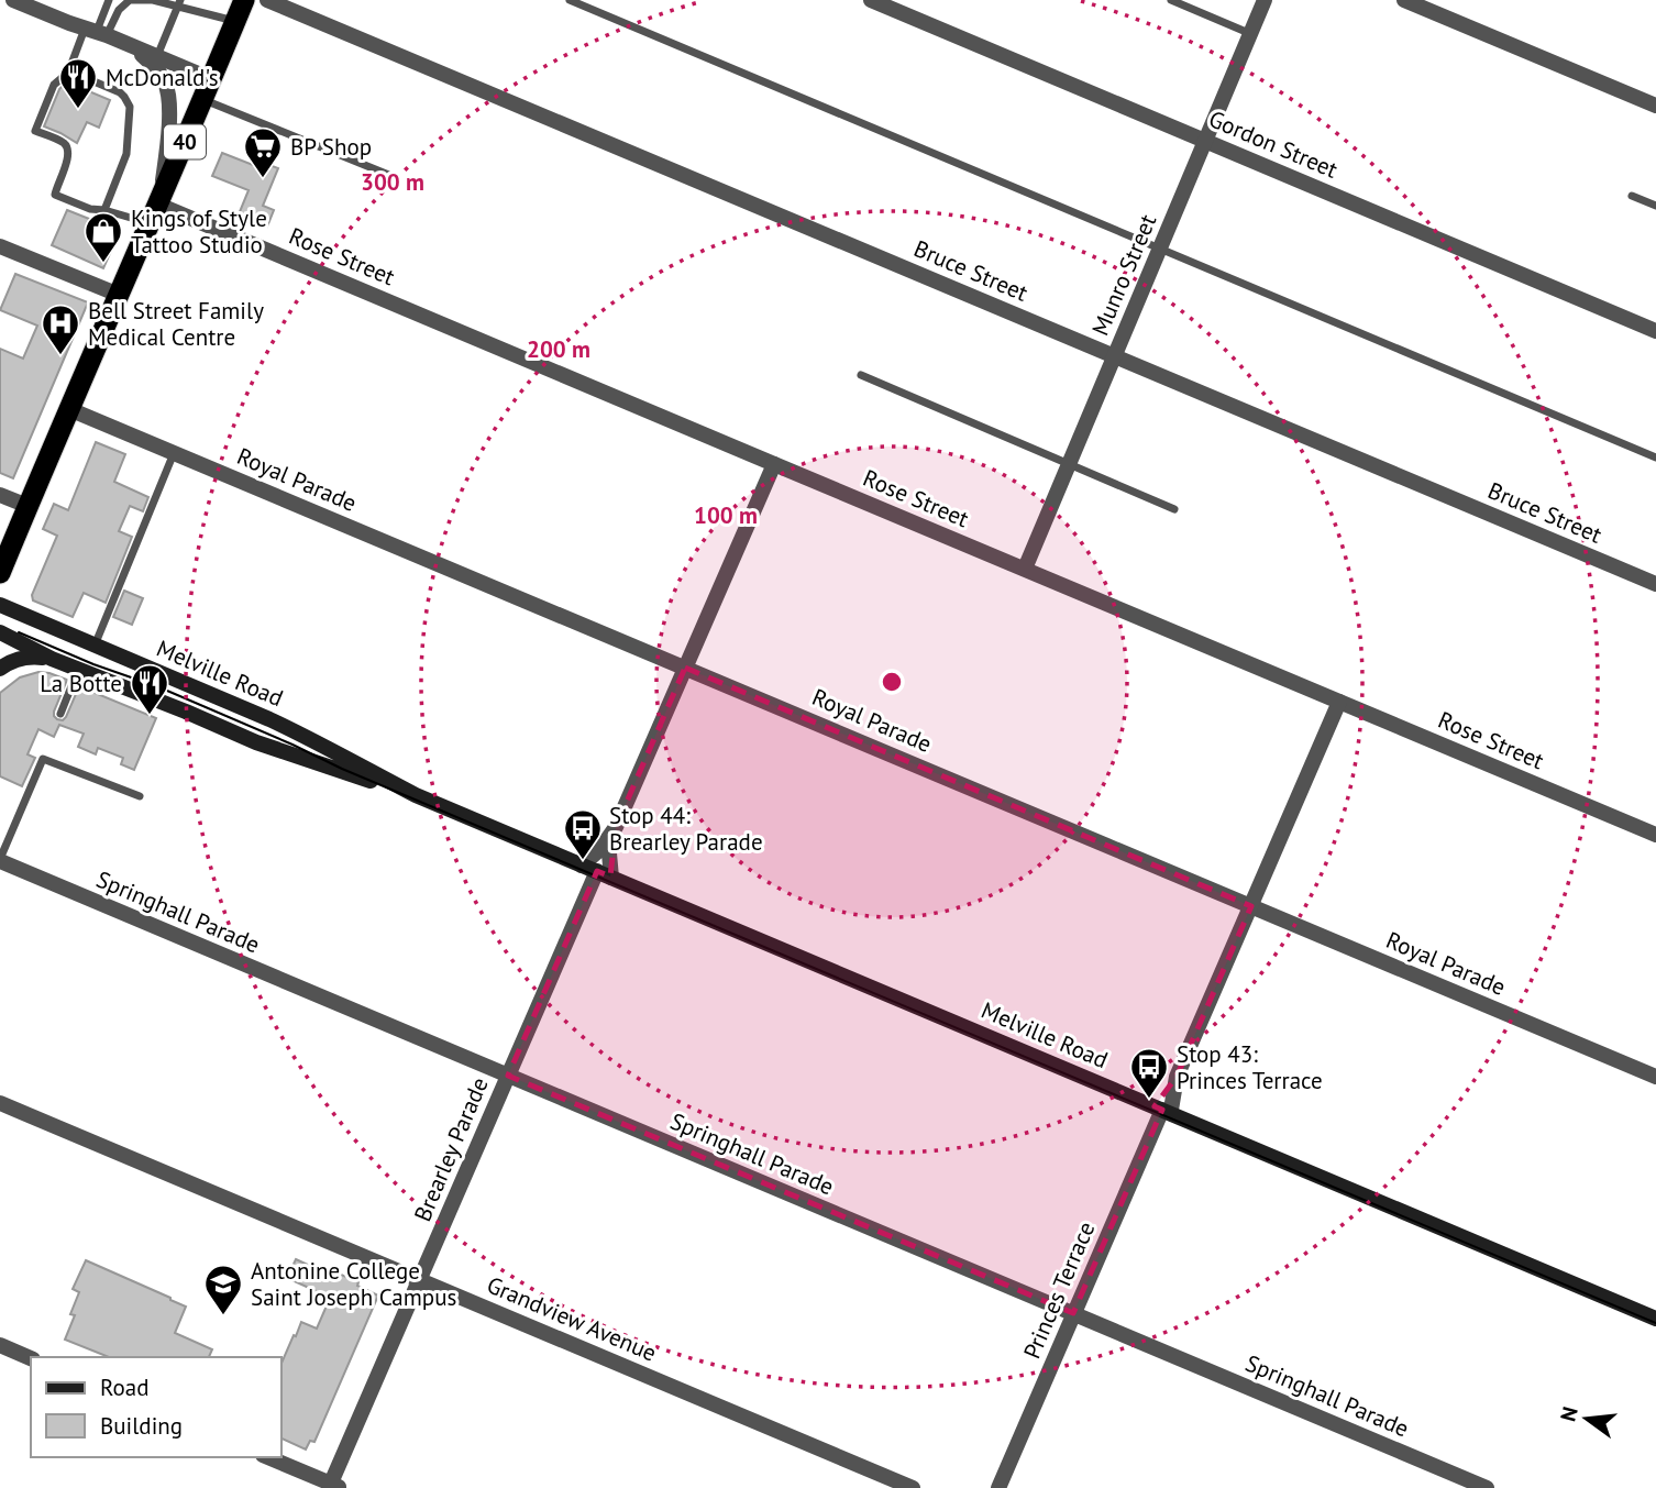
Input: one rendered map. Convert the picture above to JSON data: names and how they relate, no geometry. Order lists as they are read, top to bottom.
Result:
{
  "streets": {
    "highway": ["40"],
    "main road": ["Melville Road"],
    "street": [
      "Gordon Street",
      "Rose Street",
      "Bruce Street",
      "Munro Street",
      "Royal Parade",
      "Springhall Parade",
      "Brearley Parade",
      "Princes Terrace",
      "Grandview Avenue"
    ]
  },
  "crossings": [
    ["40", "Rose Street"],
    ["40", "Royal Parade"],
    ["Gordon Street", "Munro Street"],
    ["Rose Street", "Munro Street"],
    ["Rose Street", "Brearley Parade"],
    ["Rose Street", "Princes Terrace"],
    ["Bruce Street", "Munro Street"],
    ["Royal Parade", "Brearley Parade"],
    ["Royal Parade", "Princes Terrace"],
    ["Melville Road", "Brearley Parade"],
    ["Melville Road", "Princes Terrace"],
    ["Springhall Parade", "Brearley Parade"],
    ["Springhall Parade", "Princes Terrace"],
    ["Brearley Parade", "Grandview Avenue"]
  ],
  "places": {
    "restaurant": ["McDonald's", "La Botte"],
    "supermarket": ["BP Shop"],
    "shop": ["Kings of Style Tattoo Studio"],
    "hospital": ["Bell Street Family Medical Centre"],
    "bus stop": ["Stop 44: Brearley Parade", "Stop 43: Princes Terrace"],
    "school or university": ["Antonine College Saint Joseph Campus"]
  },
  "legend": ["Road", "Building"],
  "north": "left",
  "rings": ["300 m", "200 m", "100 m"]
}
